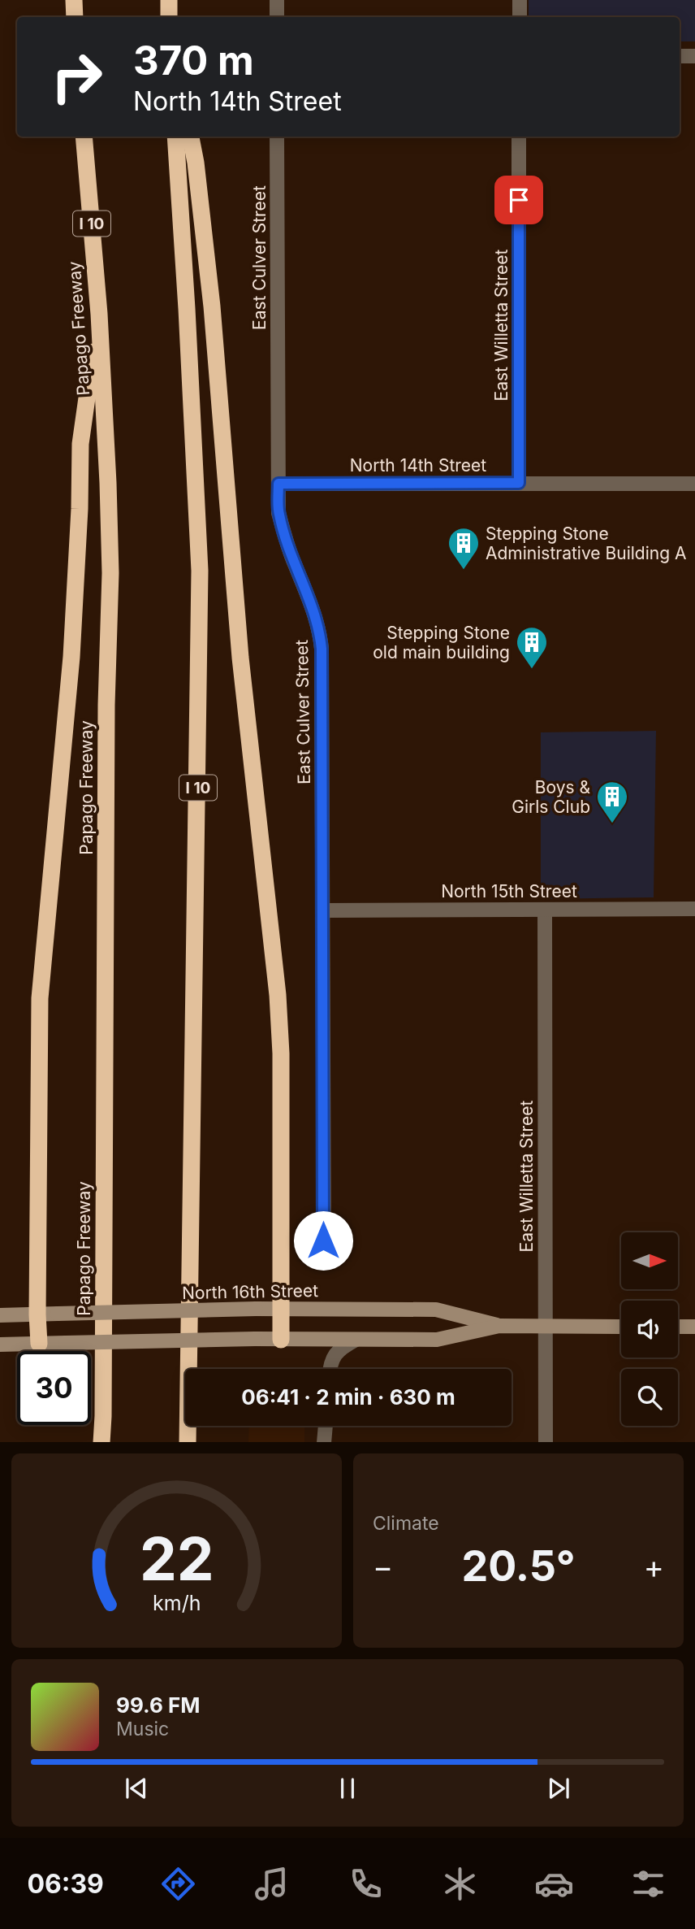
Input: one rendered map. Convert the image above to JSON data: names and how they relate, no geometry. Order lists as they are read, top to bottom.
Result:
{
  "streets": {
    "highway": ["I 10", "Papago Freeway"],
    "main road": ["North 16th Street"],
    "street": [
      "East Culver Street",
      "East Willetta Street",
      "North 14th Street",
      "North 15th Street"
    ]
  },
  "crossings": [
    ["East Culver Street", "North 14th Street"],
    ["East Culver Street", "North 15th Street"],
    ["East Willetta Street", "North 14th Street"],
    ["East Willetta Street", "North 15th Street"],
    ["East Willetta Street", "North 16th Street"]
  ],
  "places": {
    "building": ["Stepping Stone Administrative Building A", "Stepping Stone old main building", "Boys & Girls Club"]
  },
  "north": "right",
  "page": {
    "turn": ["370 m", "North 14th Street"],
    "limit": "30",
    "trip": "06:41 · 2 min · 630 m",
    "tile": "Climate",
    "heat": ["−", "20.5°", "+"],
    "song": ["99.6 FM", "Music"],
    "tabs": "06:39",
    "gauge": ["22", "km/h"]
  }
}
